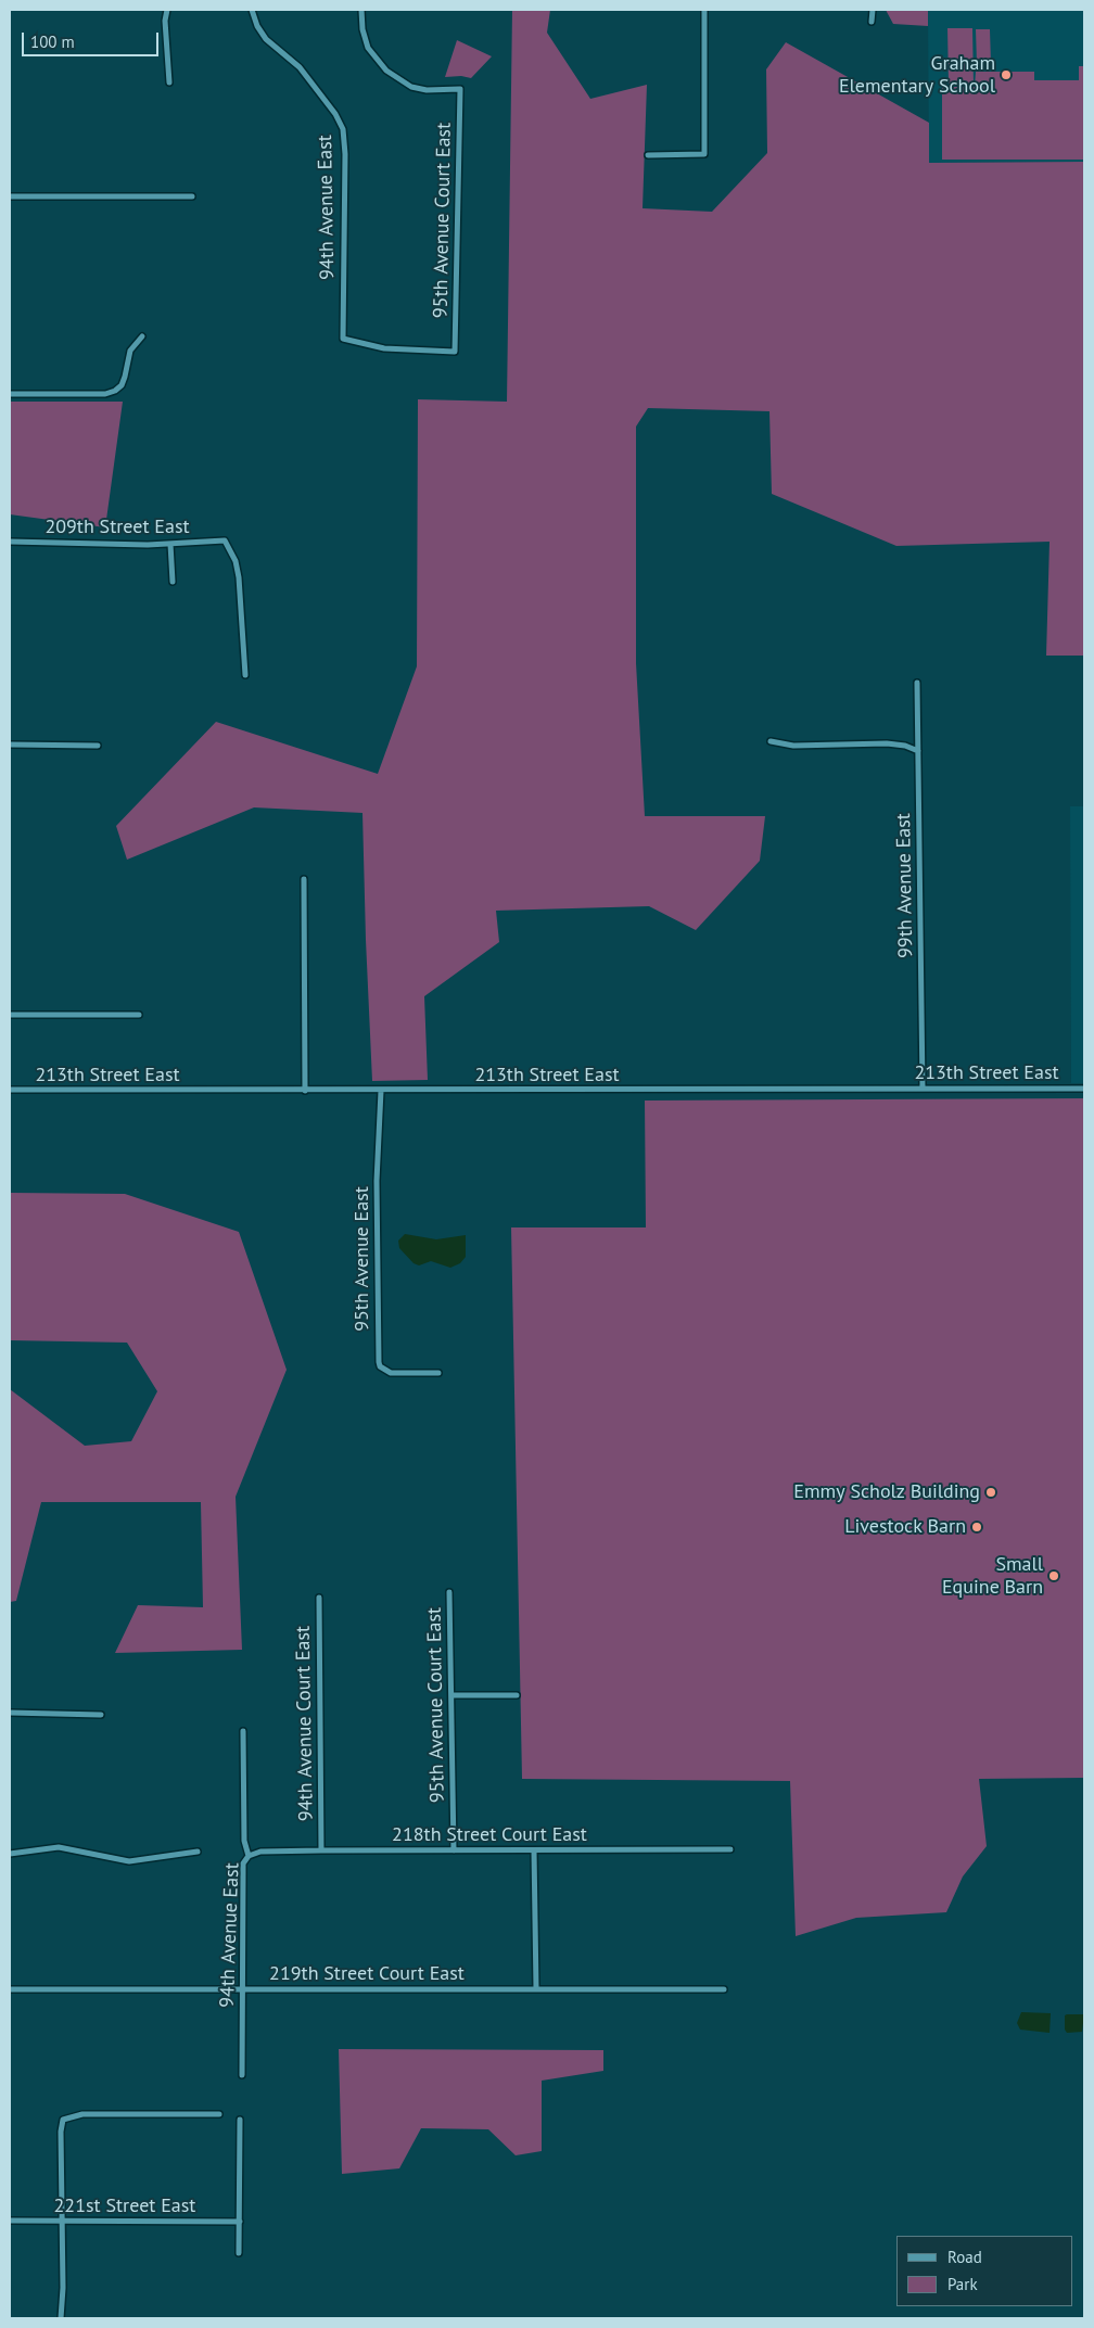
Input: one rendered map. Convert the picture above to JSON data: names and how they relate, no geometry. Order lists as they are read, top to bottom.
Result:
{
  "streets": {
    "street": [
      "94th Avenue East",
      "95th Avenue Court East",
      "209th Street East",
      "99th Avenue East",
      "213th Street East",
      "95th Avenue East",
      "94th Avenue Court East",
      "218th Street Court East",
      "219th Street Court East",
      "221st Street East"
    ]
  },
  "crossings": [
    ["94th Avenue East", "95th Avenue Court East"],
    ["94th Avenue East", "218th Street Court East"],
    ["94th Avenue East", "219th Street Court East"],
    ["95th Avenue Court East", "218th Street Court East"],
    ["99th Avenue East", "213th Street East"],
    ["213th Street East", "95th Avenue East"],
    ["94th Avenue Court East", "218th Street Court East"]
  ],
  "places": [
    "Graham Elementary School",
    "Emmy Scholz Building",
    "Livestock Barn",
    "Small Equine Barn"
  ],
  "legend": ["Road", "Park"],
  "scale_bar": "100 m"
}
